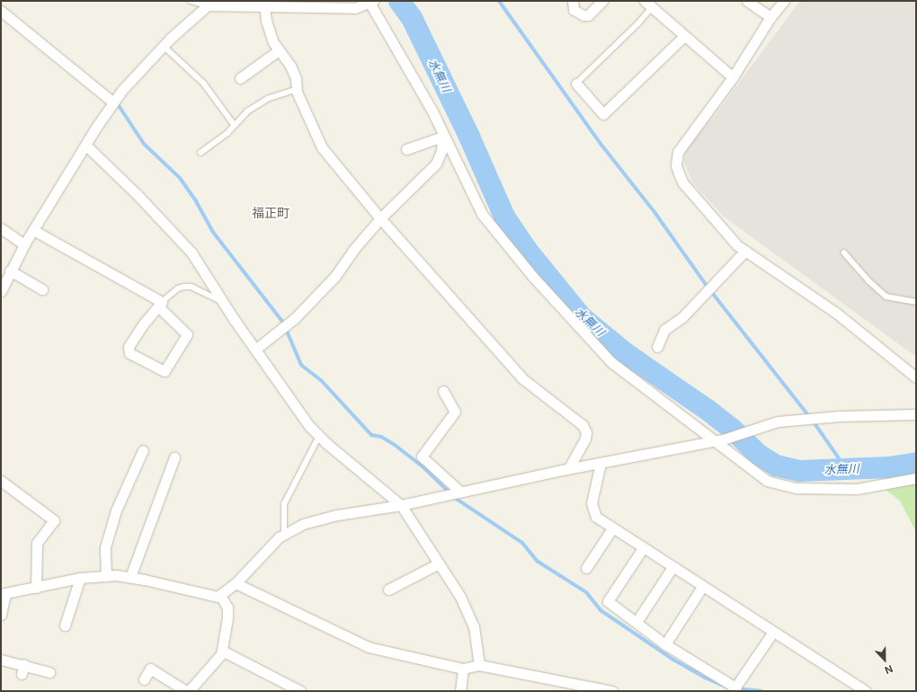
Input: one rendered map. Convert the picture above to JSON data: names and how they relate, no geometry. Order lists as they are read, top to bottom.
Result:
{
  "districts": ["福正町"],
  "water": ["水無川"],
  "north": "bottom"
}
